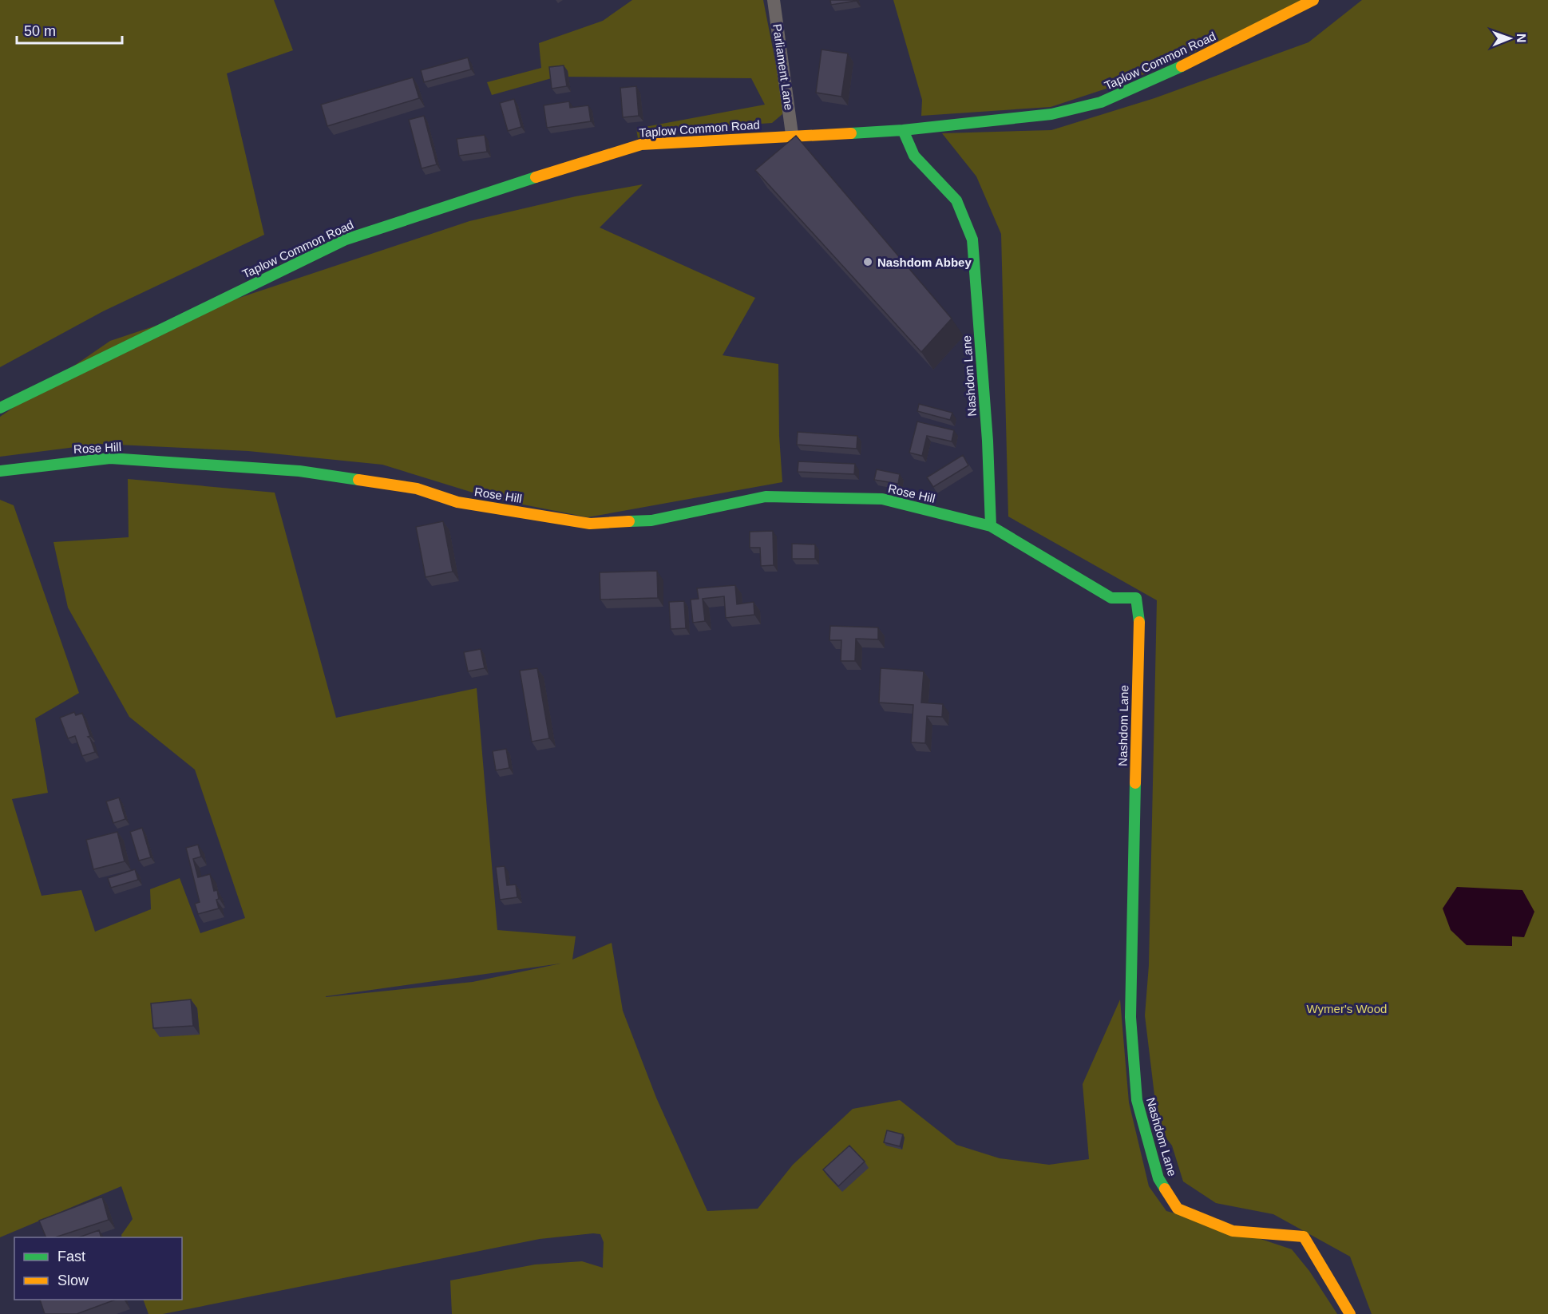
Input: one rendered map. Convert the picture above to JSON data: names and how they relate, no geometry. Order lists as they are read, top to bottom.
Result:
{
  "streets": {
    "street": [
      "Taplow Common Road",
      "Parliament Lane",
      "Nashdom Lane",
      "Rose Hill"
    ]
  },
  "crossings": [
    ["Taplow Common Road", "Parliament Lane"],
    ["Taplow Common Road", "Nashdom Lane"],
    ["Nashdom Lane", "Rose Hill"]
  ],
  "parks": ["Wymer's Wood"],
  "places": ["Nashdom Abbey"],
  "legend": ["Fast", "Slow"],
  "scale_bar": "50 m",
  "north": "right"
}
